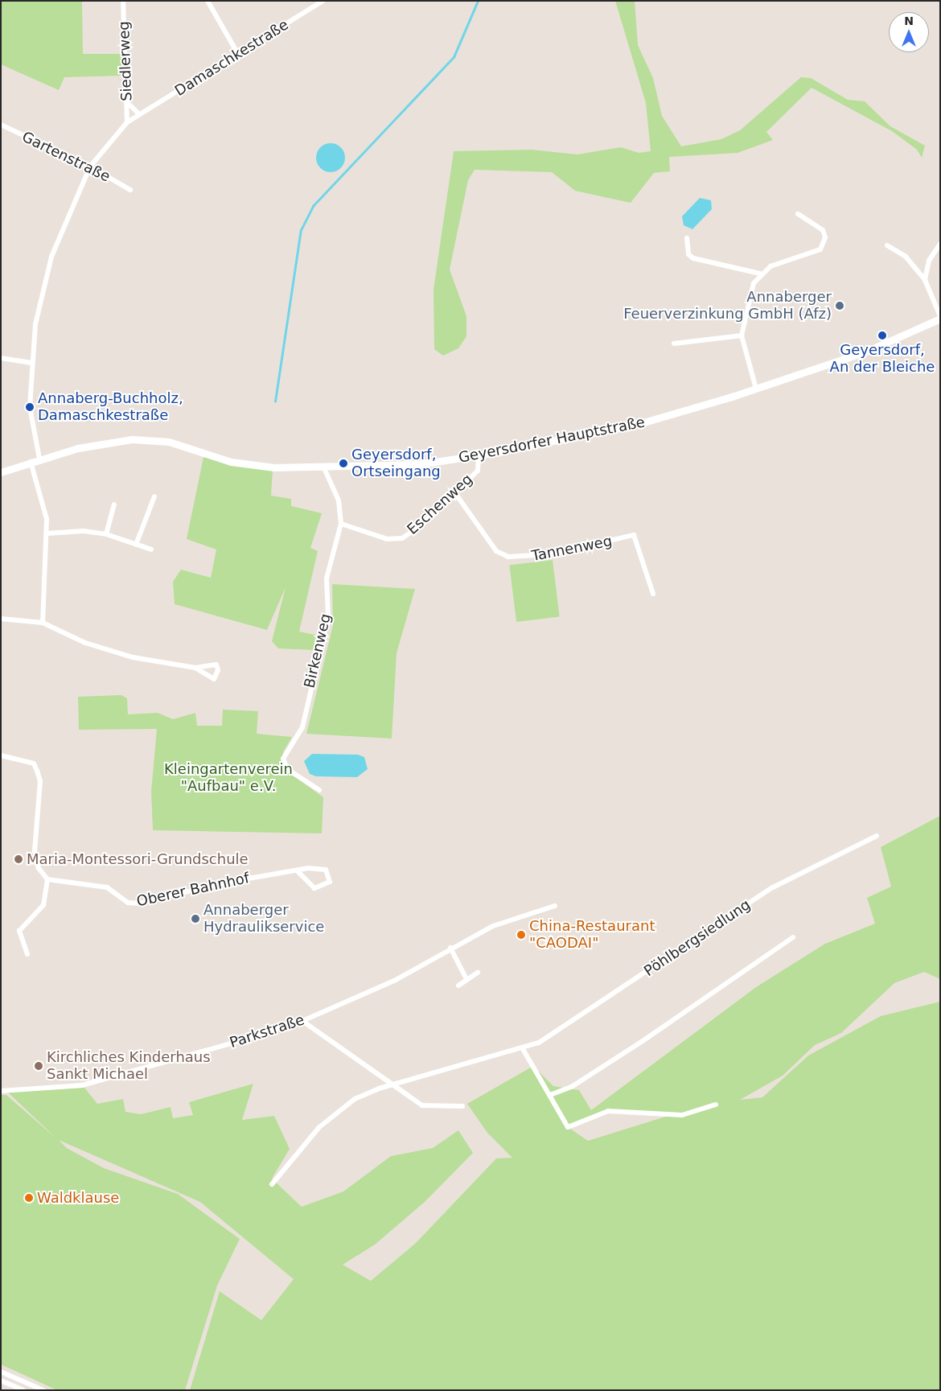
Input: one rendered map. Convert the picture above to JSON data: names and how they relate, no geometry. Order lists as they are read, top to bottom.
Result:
{
  "streets": {
    "main road": ["Geyersdorfer Hauptstraße"],
    "street": [
      "Damaschkestraße",
      "Siedlerweg",
      "Gartenstraße",
      "Eschenweg",
      "Tannenweg",
      "Birkenweg",
      "Oberer Bahnhof",
      "Pöhlbergsiedlung",
      "Parkstraße"
    ]
  },
  "crossings": [
    ["Damaschkestraße", "Siedlerweg"],
    ["Damaschkestraße", "Gartenstraße"],
    ["Damaschkestraße", "Geyersdorfer Hauptstraße"],
    ["Geyersdorfer Hauptstraße", "Eschenweg"],
    ["Geyersdorfer Hauptstraße", "Birkenweg"],
    ["Eschenweg", "Tannenweg"],
    ["Eschenweg", "Birkenweg"]
  ],
  "parks": ["Kleingartenverein \"Aufbau\" e.V."],
  "places": [
    "Annaberger Feuerverzinkung GmbH (Afz)",
    "Geyersdorf, An der Bleiche",
    "Annaberg-Buchholz, Damaschkestraße",
    "Geyersdorf, Ortseingang",
    "Maria-Montessori-Grundschule",
    "Annaberger Hydraulikservice",
    "China-Restaurant \"CAODAI\"",
    "Kirchliches Kinderhaus Sankt Michael",
    "Waldklause"
  ],
  "north": "top"
}
